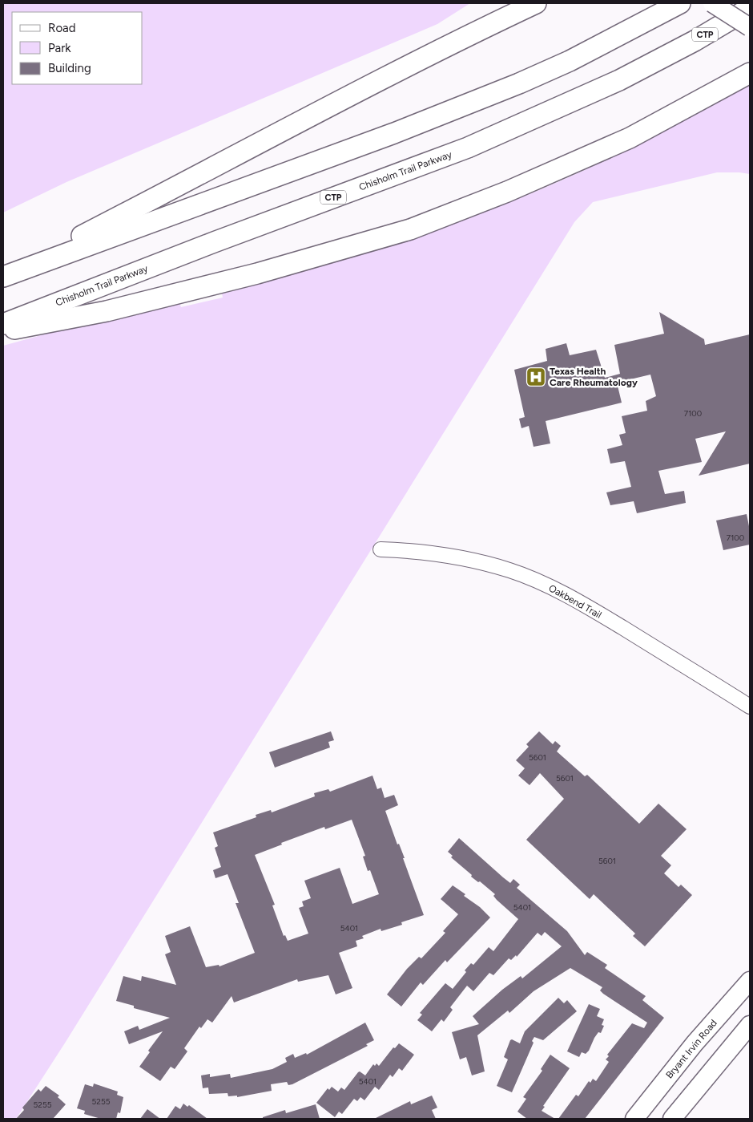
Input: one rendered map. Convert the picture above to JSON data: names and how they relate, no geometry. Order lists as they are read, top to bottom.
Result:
{
  "streets": {
    "highway": ["CTP", "Chisholm Trail Parkway"],
    "main road": ["Bryant Irvin Road"],
    "street": ["Oakbend Trail"]
  },
  "places": {
    "hospital": ["Texas Health Care Rheumatology"]
  },
  "house_numbers": [
    "7100",
    "7100",
    "5601",
    "5601",
    "5601",
    "5401",
    "5401",
    "5401",
    "5255",
    "5255"
  ],
  "legend": ["Road", "Park", "Building"]
}
